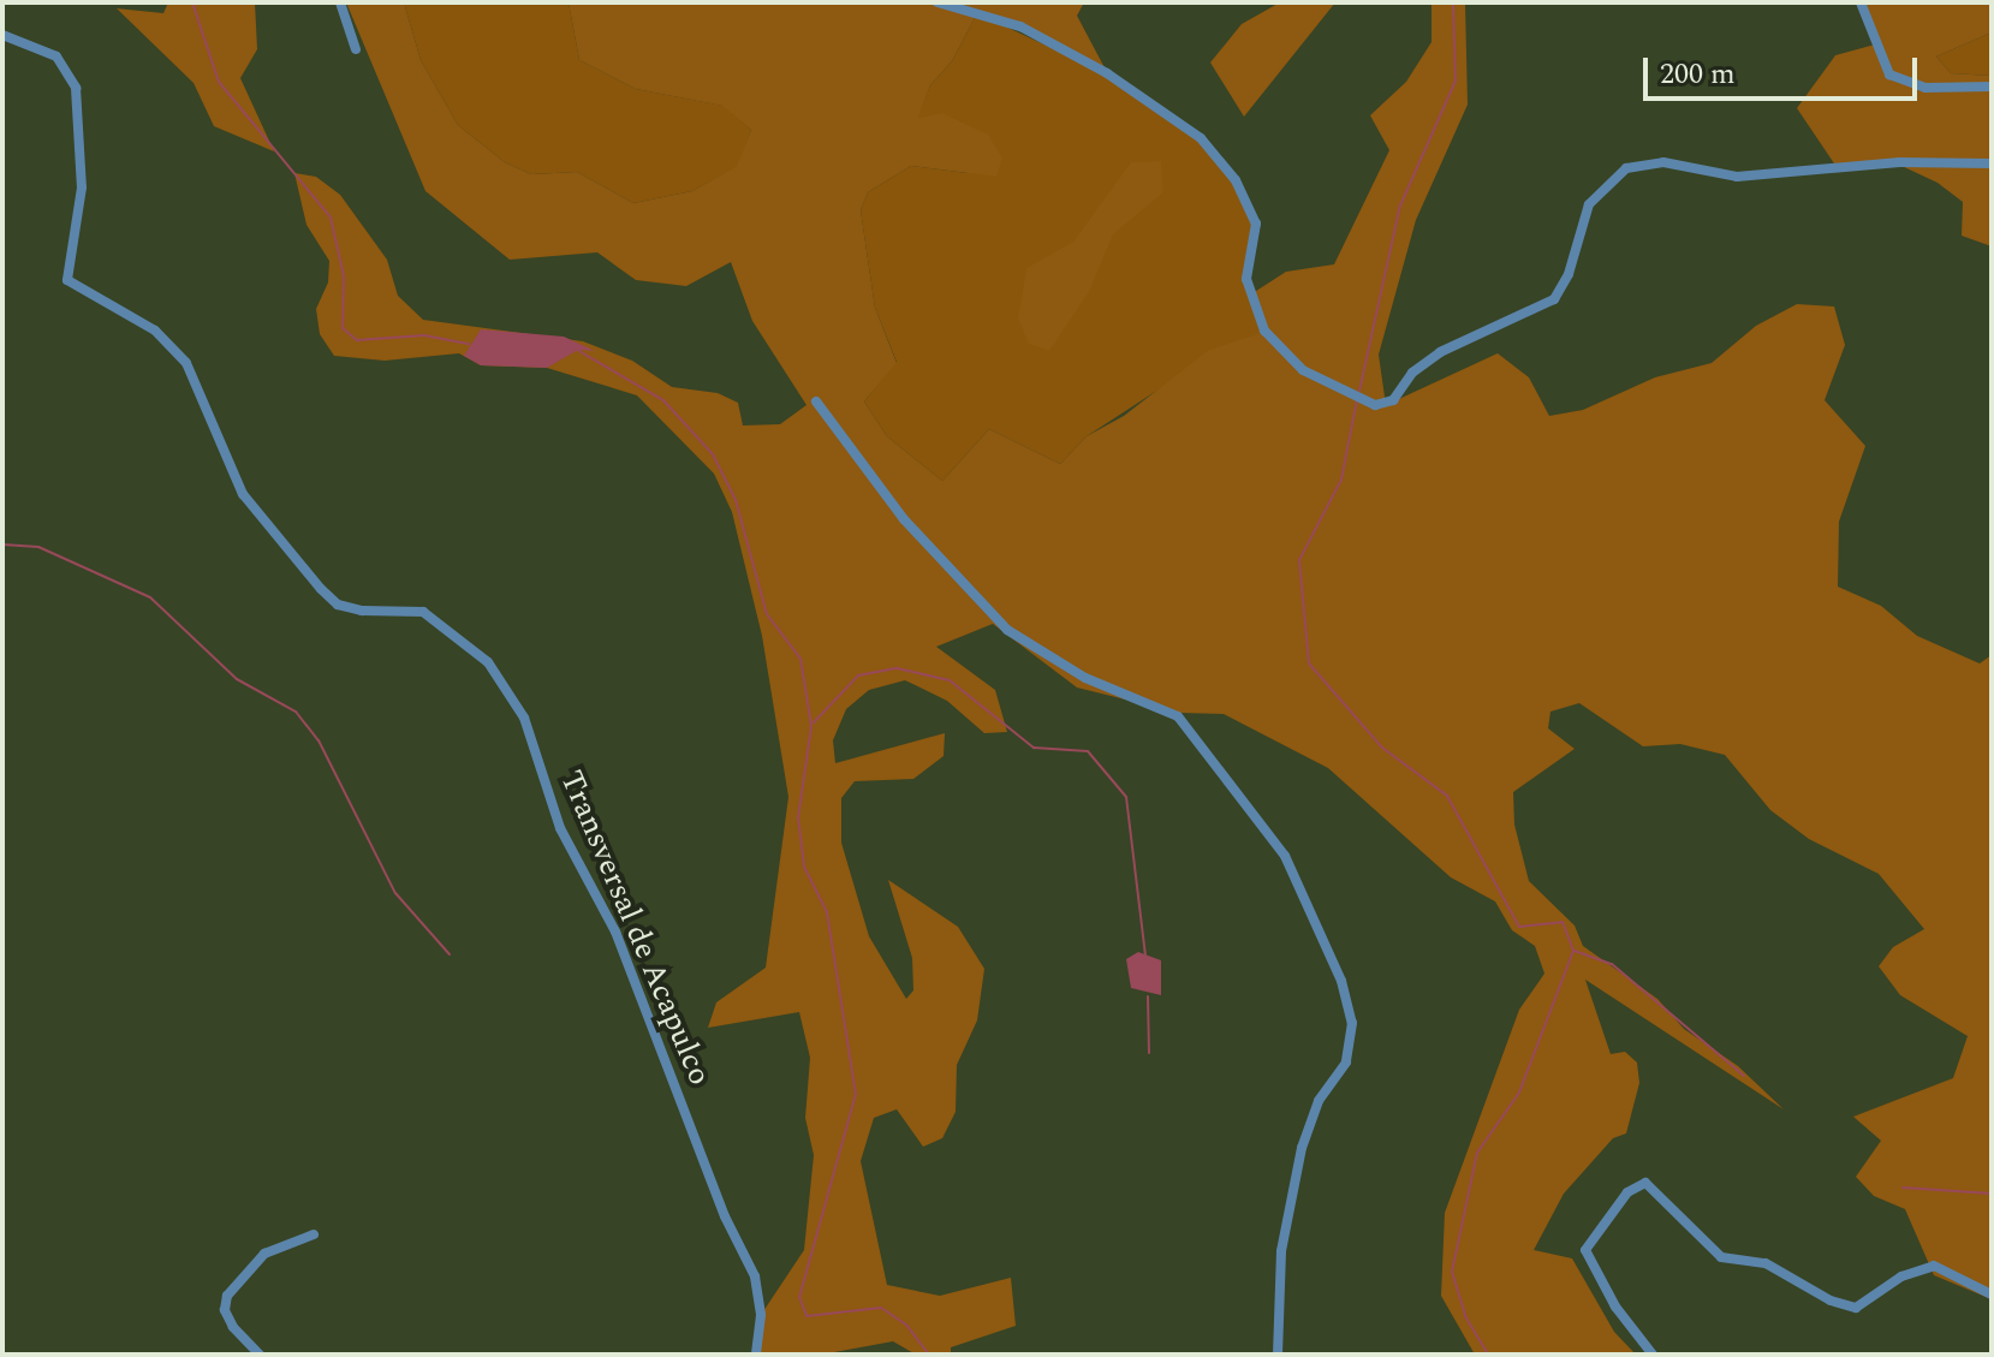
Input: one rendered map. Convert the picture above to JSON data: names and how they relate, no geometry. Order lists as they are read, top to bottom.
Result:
{
  "streets": {
    "street": ["Transversal de Acapulco"]
  },
  "scale_bar": "200 m"
}
